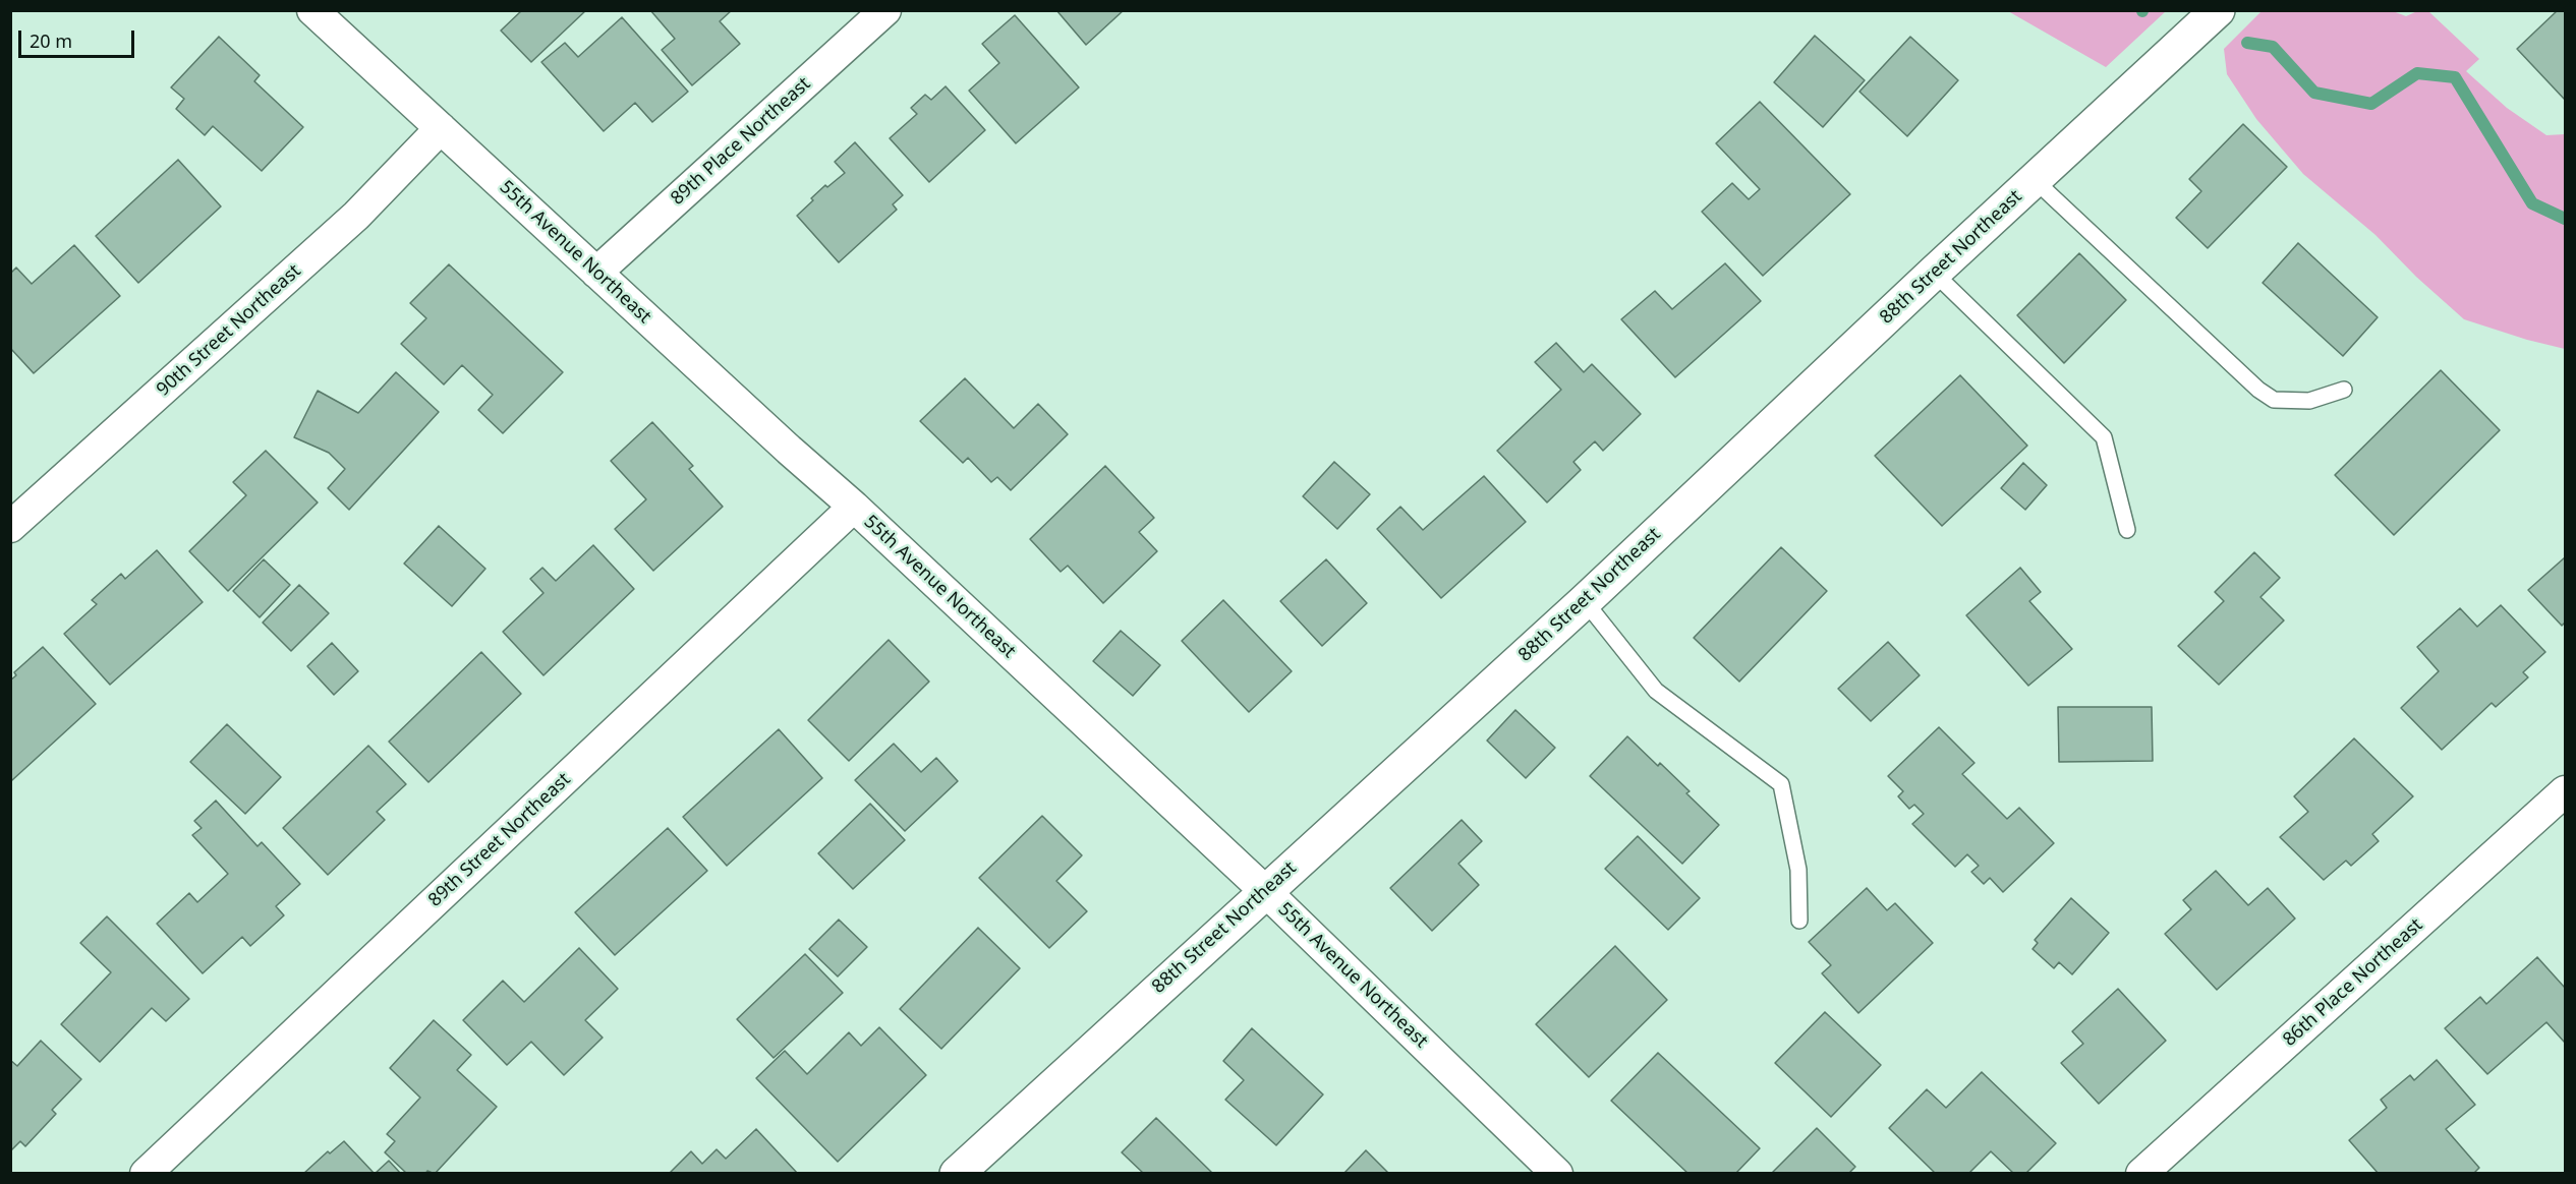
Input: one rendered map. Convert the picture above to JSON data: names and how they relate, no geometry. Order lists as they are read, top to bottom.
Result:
{
  "streets": {
    "main road": ["88th Street Northeast"],
    "street": [
      "89th Place Northeast",
      "55th Avenue Northeast",
      "90th Street Northeast",
      "89th Street Northeast",
      "86th Place Northeast"
    ]
  },
  "crossings": [
    ["89th Place Northeast", "55th Avenue Northeast"],
    ["55th Avenue Northeast", "88th Street Northeast"],
    ["55th Avenue Northeast", "90th Street Northeast"],
    ["55th Avenue Northeast", "89th Street Northeast"]
  ],
  "scale_bar": "20 m"
}
